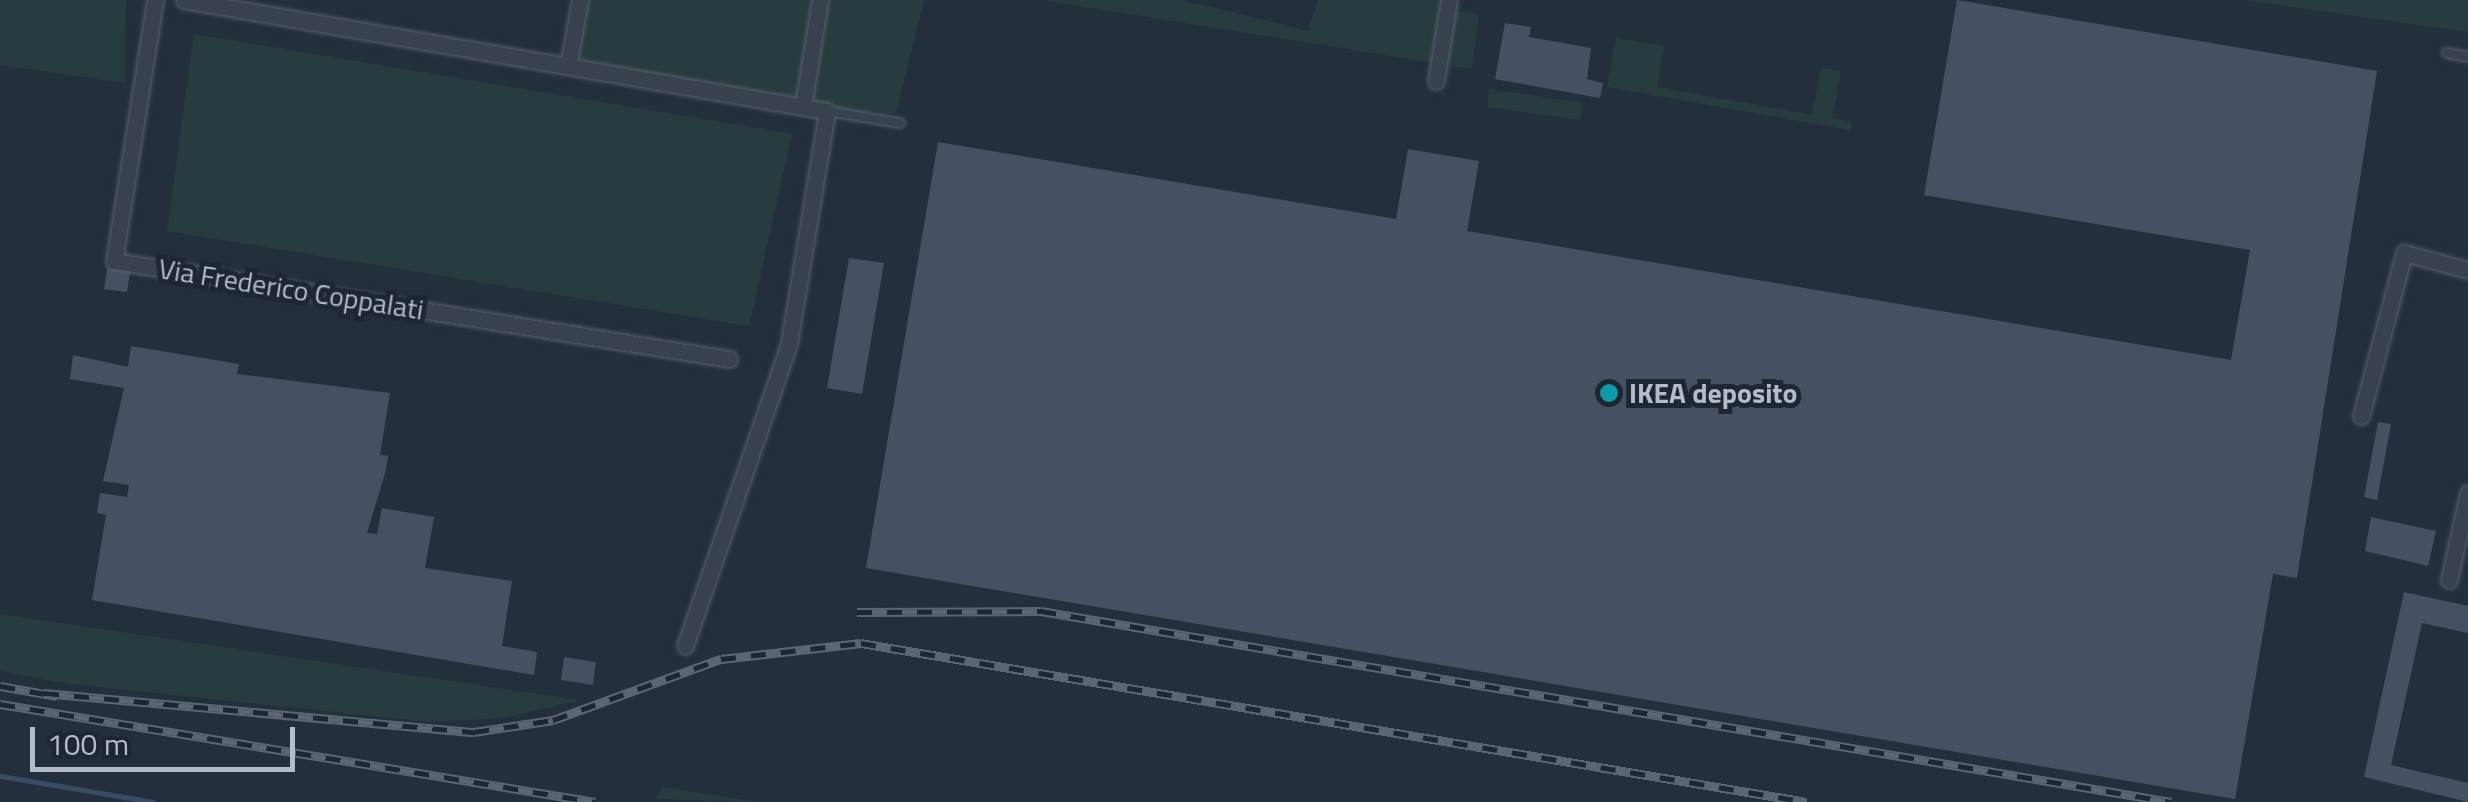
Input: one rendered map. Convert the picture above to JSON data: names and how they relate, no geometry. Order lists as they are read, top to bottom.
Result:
{
  "streets": {
    "street": ["Via Frederico Coppalati"]
  },
  "places": ["IKEA deposito"],
  "scale_bar": "100 m"
}
